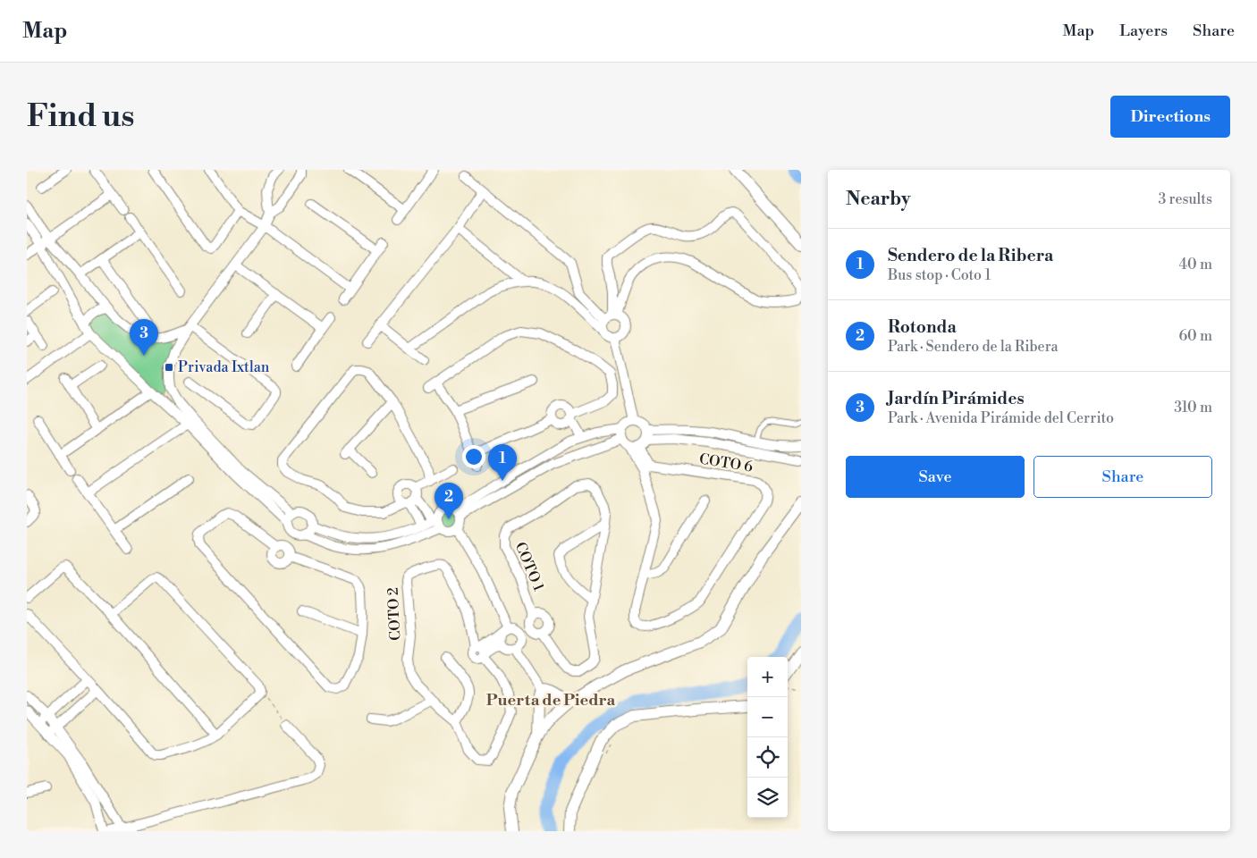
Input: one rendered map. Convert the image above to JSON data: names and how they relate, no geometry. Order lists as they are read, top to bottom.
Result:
{
  "streets": {
    "street": ["COTO 6", "COTO 1", "COTO 2"]
  },
  "districts": ["Puerta de Piedra"],
  "places": {
    "transit": ["Privada Ixtlan"]
  },
  "page": {
    "header": "Map",
    "nav": ["Map", "Layers", "Share"],
    "buttons": [
      "Directions",
      ["Save", "Share"]
    ],
    "title": "Find us",
    "heading": ["Nearby", "3 results"],
    "list": [
      {
        "mark": "1",
        "name": "Sendero de la Ribera",
        "note": "Bus stop · Coto 1",
        "value": "40 m"
      },
      {
        "mark": "2",
        "name": "Rotonda",
        "note": "Park · Sendero de la Ribera",
        "value": "60 m"
      },
      {
        "mark": "3",
        "name": "Jardín Pirámides",
        "note": "Park · Avenida Pirámide del Cerrito",
        "value": "310 m"
      }
    ],
    "pins": ["3", "1", "2"],
    "map_buttons": ["+", "−"]
  }
}
